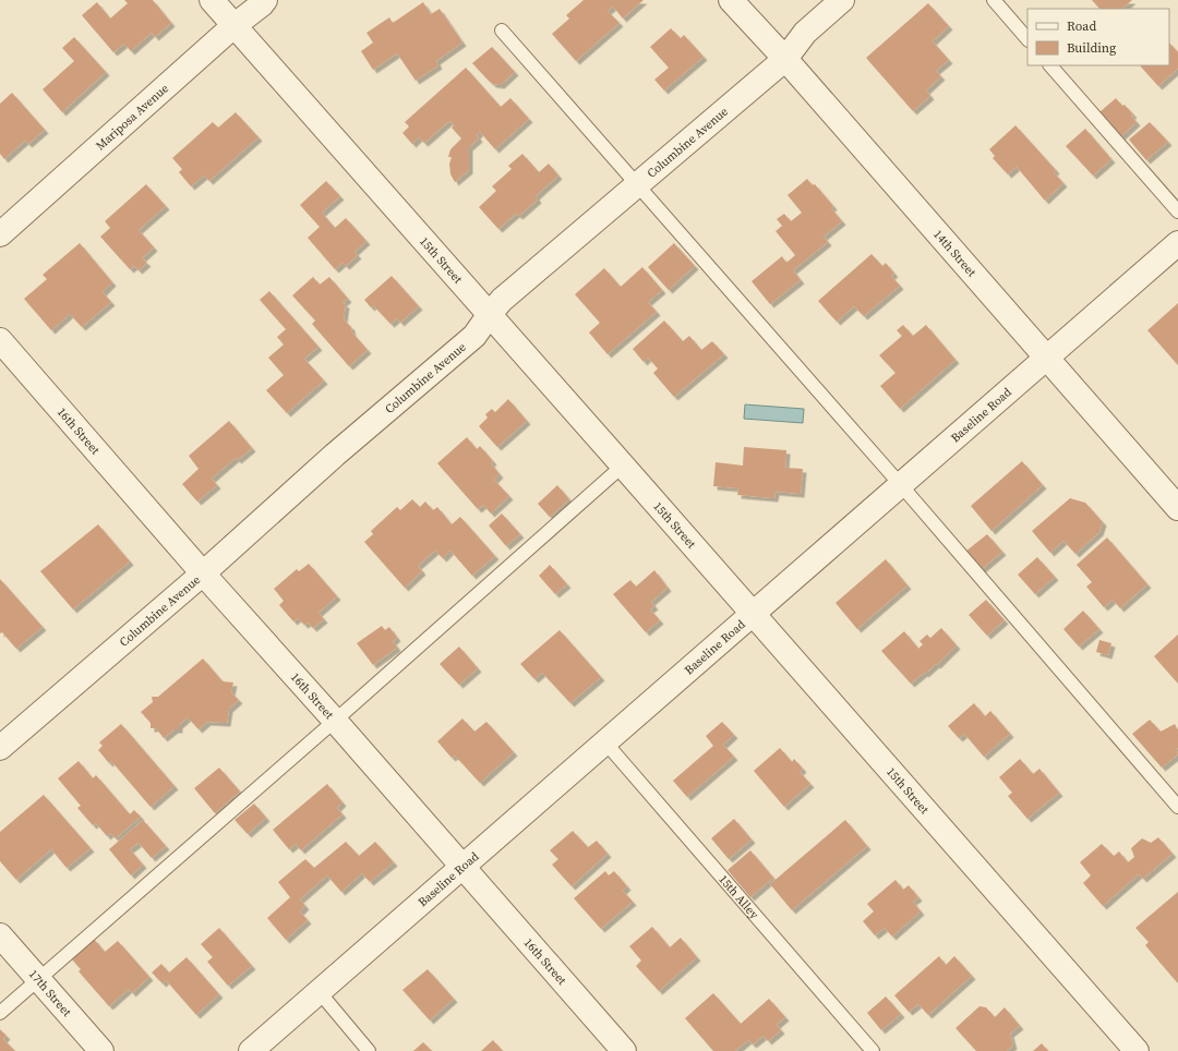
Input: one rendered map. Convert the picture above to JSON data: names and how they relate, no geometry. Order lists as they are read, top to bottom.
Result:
{
  "streets": {
    "street": [
      "Mariposa Avenue",
      "Columbine Avenue",
      "14th Street",
      "15th Street",
      "Baseline Road",
      "16th Street",
      "17th Street"
    ],
    "lane": ["15th Alley"]
  },
  "crossings": [
    ["Mariposa Avenue", "15th Street"],
    ["Columbine Avenue", "14th Street"],
    ["Columbine Avenue", "15th Street"],
    ["Columbine Avenue", "16th Street"],
    ["14th Street", "Baseline Road"],
    ["15th Street", "Baseline Road"],
    ["Baseline Road", "16th Street"],
    ["Baseline Road", "15th Alley"]
  ],
  "legend": ["Road", "Building"]
}
